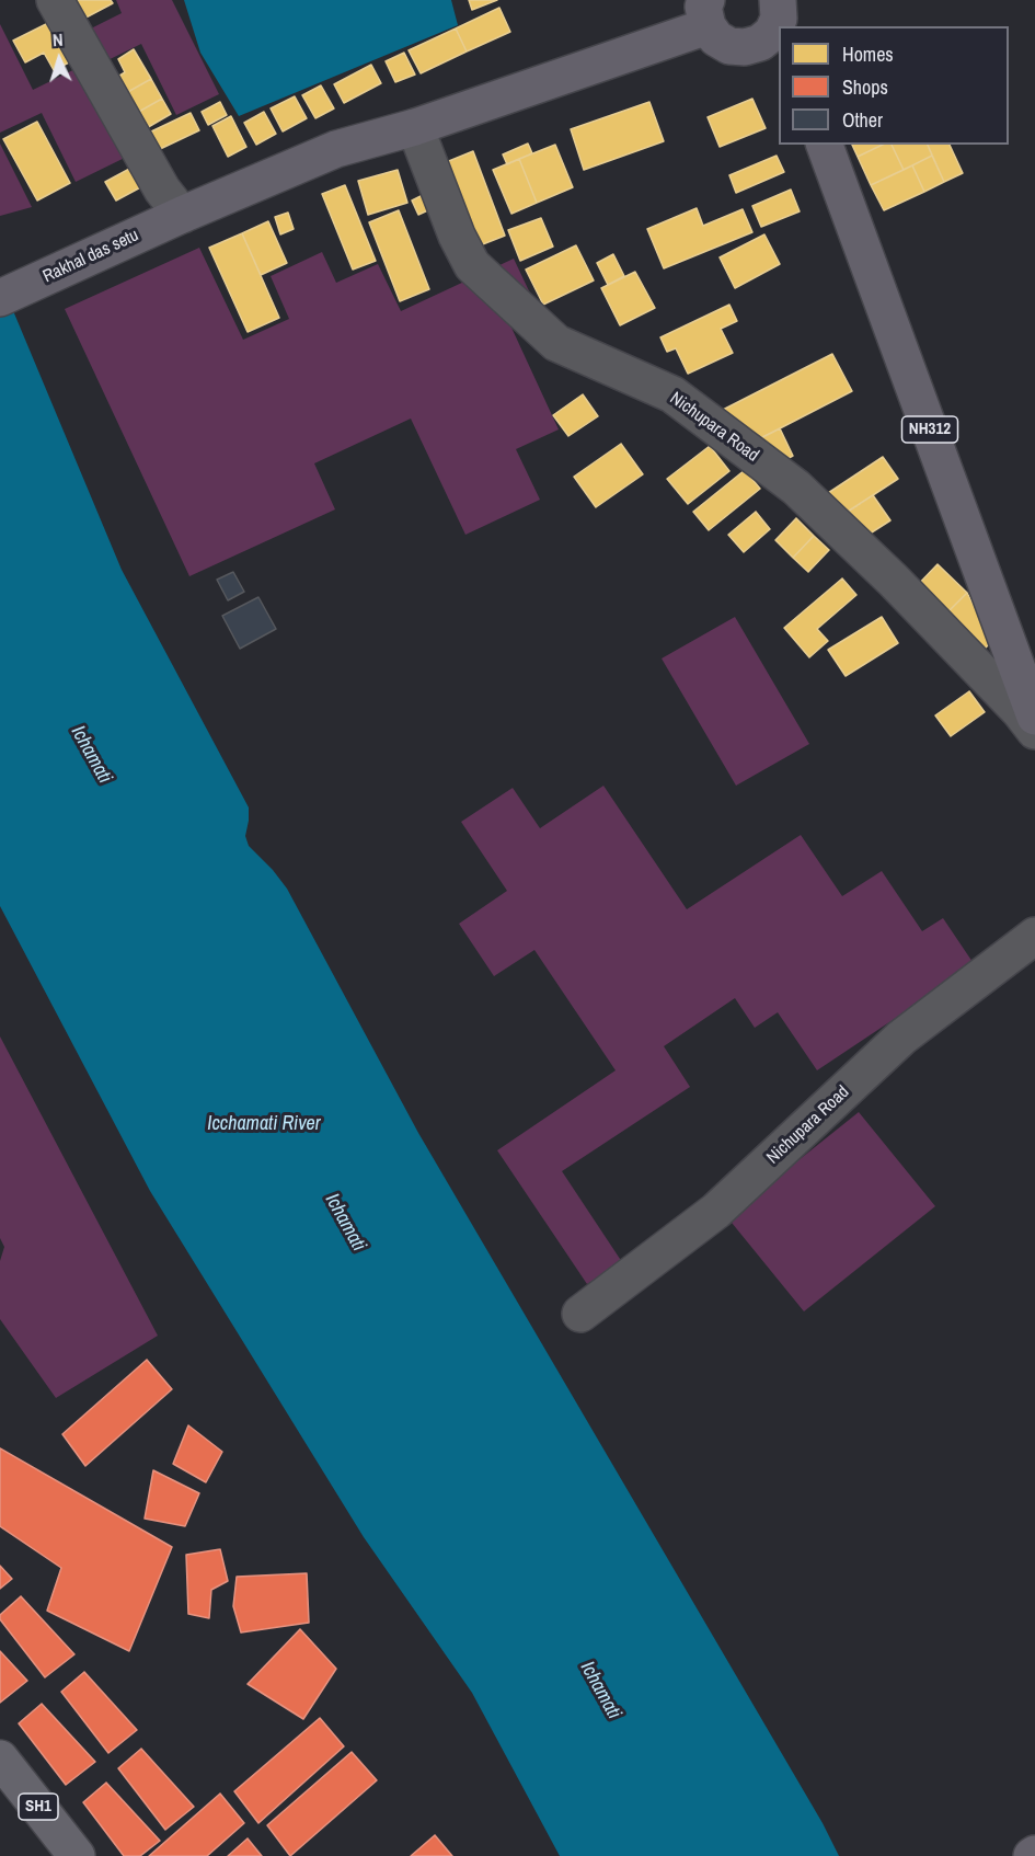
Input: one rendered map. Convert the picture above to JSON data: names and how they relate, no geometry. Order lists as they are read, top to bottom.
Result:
{
  "streets": {
    "highway": ["Rakhal das setu", "NH312"],
    "main road": ["SH1"],
    "street": ["Nichupara Road"]
  },
  "crossings": [
    ["Rakhal das setu", "Nichupara Road"]
  ],
  "water": ["Ichamati", "Icchamati River"],
  "legend": ["Homes", "Shops", "Other"],
  "north": "top"
}
